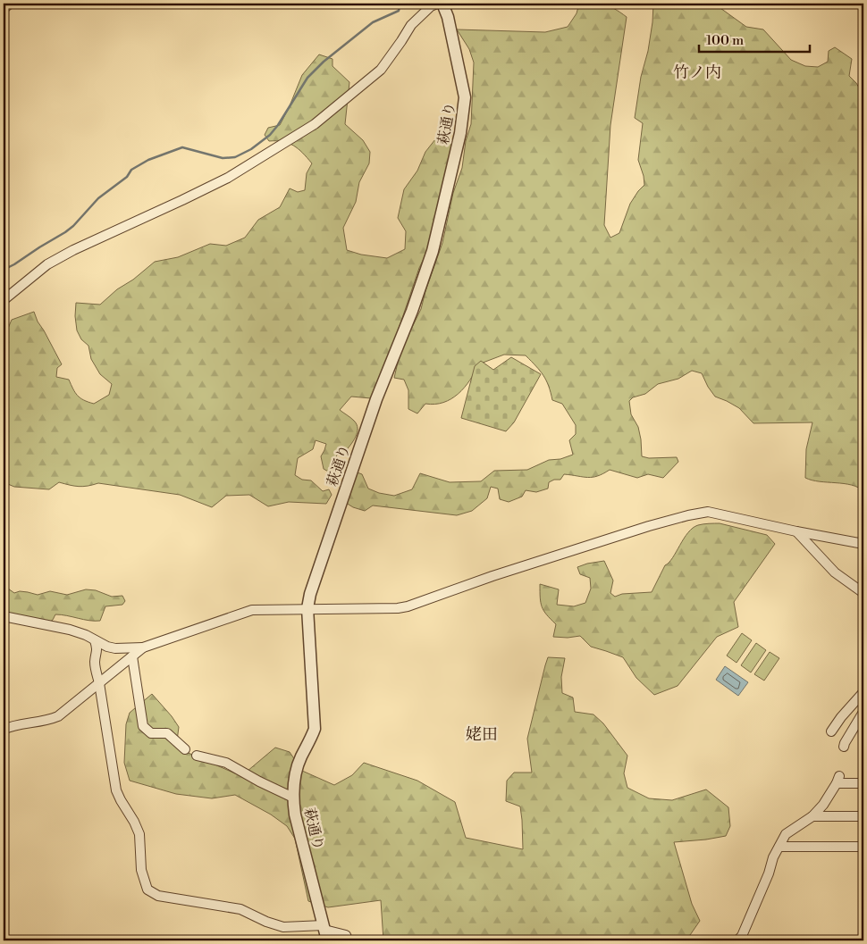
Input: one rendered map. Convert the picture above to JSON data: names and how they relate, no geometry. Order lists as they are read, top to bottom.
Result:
{
  "streets": {
    "street": ["萩通り"]
  },
  "districts": ["竹ノ内", "姥田"],
  "scale_bar": "100 m"
}
